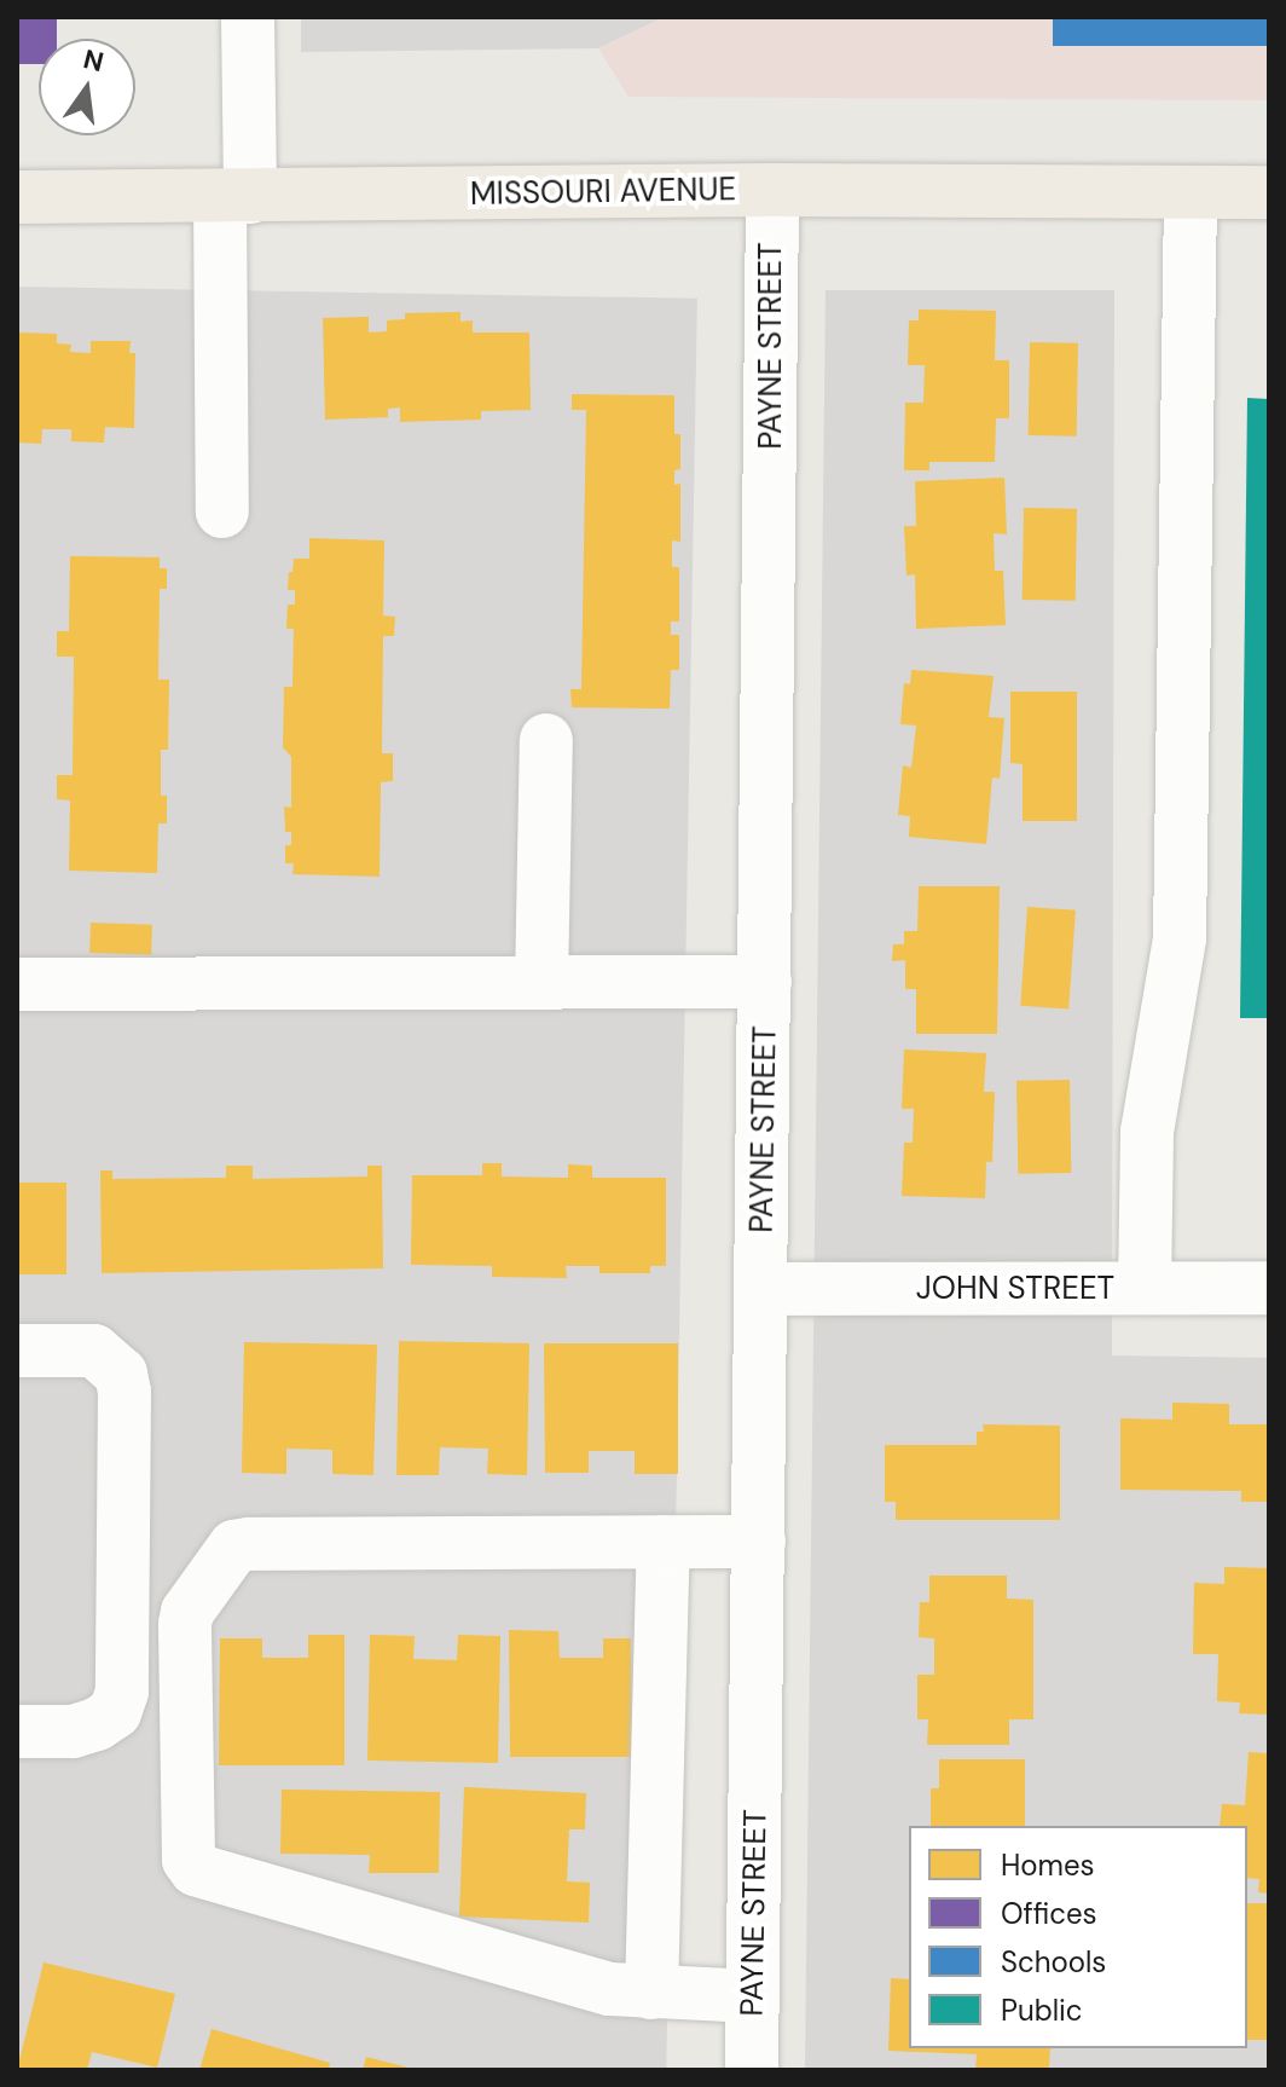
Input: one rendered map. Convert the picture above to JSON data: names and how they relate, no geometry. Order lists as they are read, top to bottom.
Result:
{
  "streets": {
    "main road": ["MISSOURI AVENUE"],
    "street": ["PAYNE STREET", "JOHN STREET"]
  },
  "crossings": [
    ["MISSOURI AVENUE", "PAYNE STREET"],
    ["PAYNE STREET", "JOHN STREET"]
  ],
  "legend": [
    "Homes",
    "Offices",
    "Schools",
    "Public"
  ],
  "north": "top"
}
